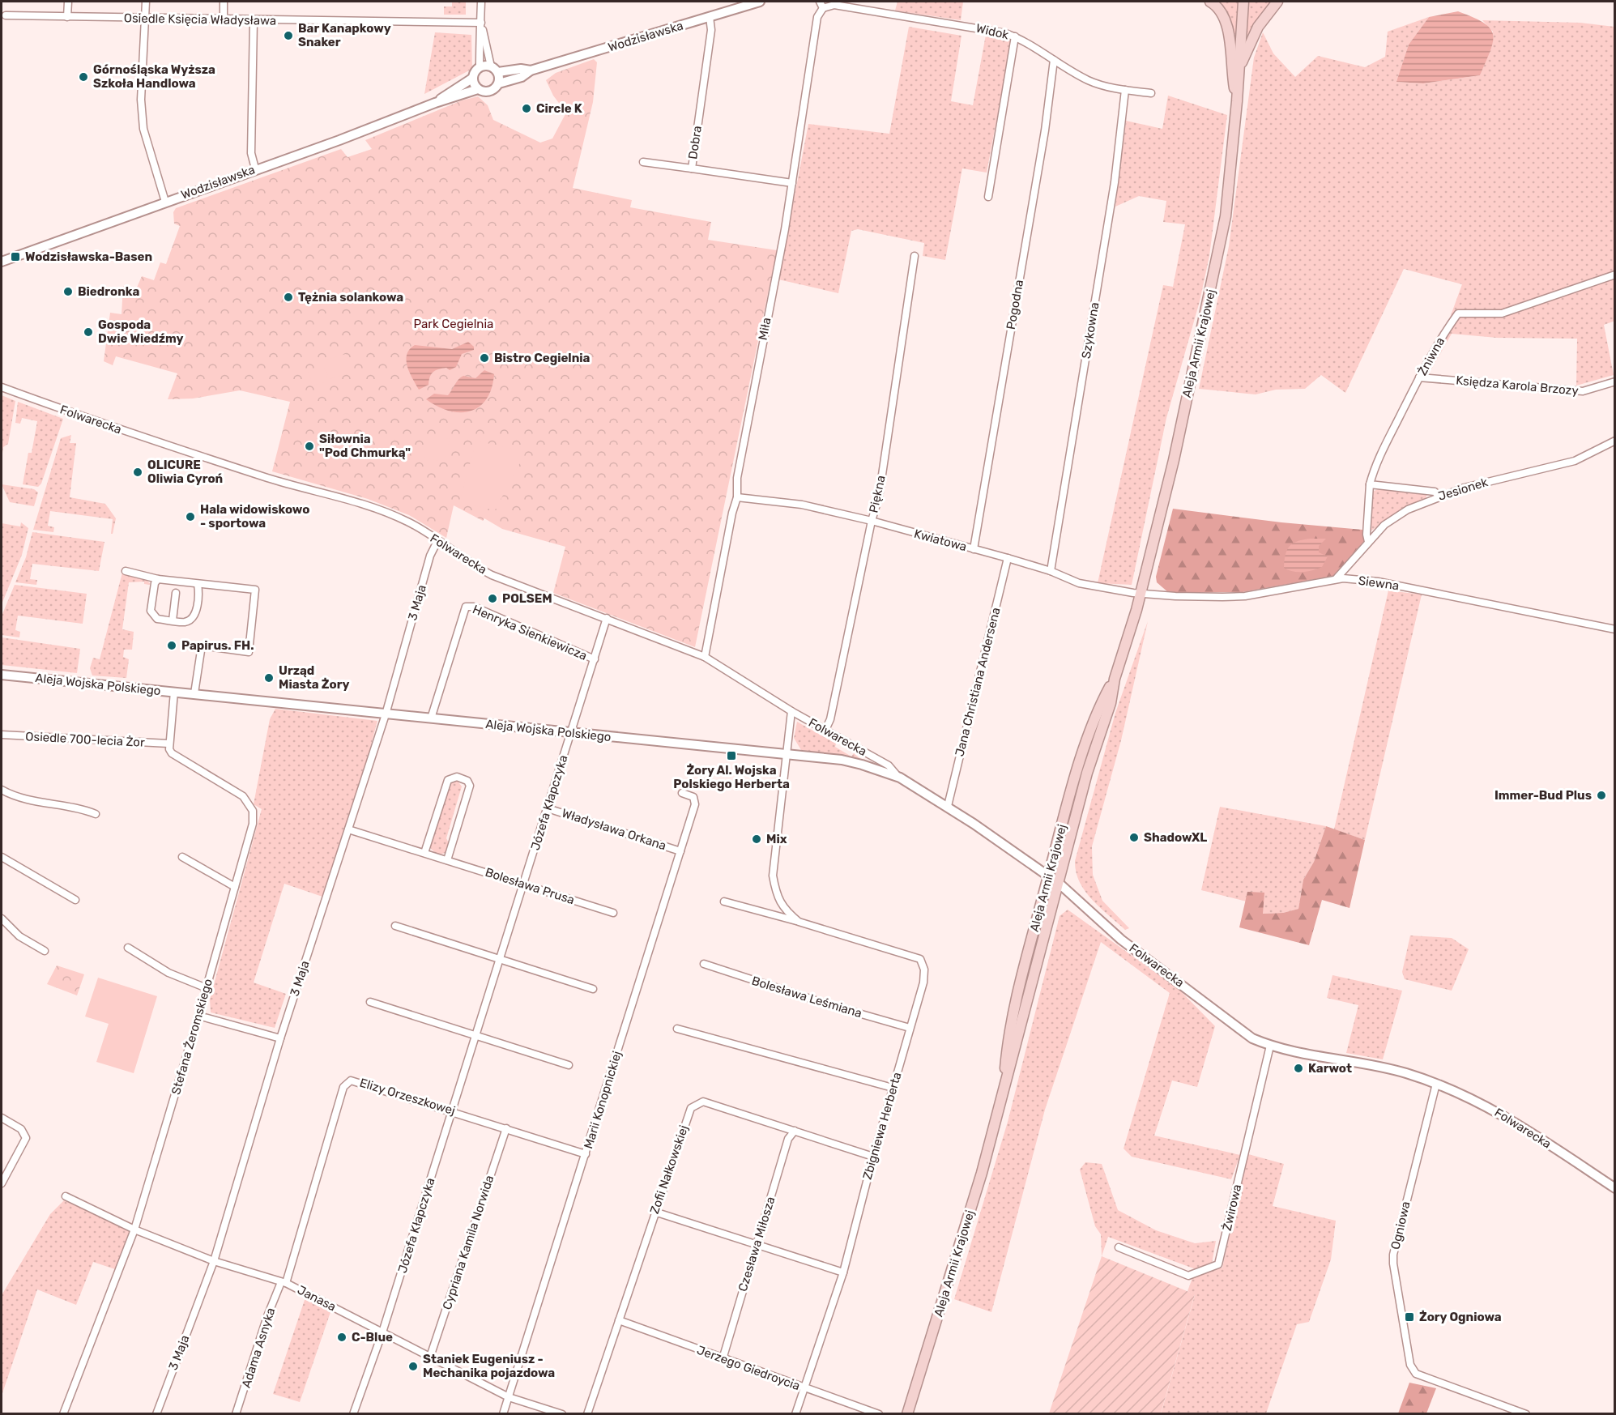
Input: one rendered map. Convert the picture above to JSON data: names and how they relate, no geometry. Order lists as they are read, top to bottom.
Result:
{
  "streets": {
    "main road": ["Aleja Armii Krajowej"],
    "street": [
      "Osiedle Księcia Władysława",
      "Widok",
      "Wodzisławska",
      "Dobra",
      "Pogodna",
      "Miła",
      "Szykowna",
      "Żniwna",
      "Księdza Karola Brzozy",
      "Folwarecka",
      "Jesionek",
      "Piękna",
      "Kwiatowa",
      "Siewna",
      "3 Maja",
      "Henryka Sienkiewicza",
      "Jana Christiana Andersena",
      "Aleja Wojska Polskiego",
      "Osiedle 700-lecia Żor",
      "Józefa Kłapczyka",
      "Władysława Orkana",
      "Bolesława Prusa",
      "Bolesława Leśmiana",
      "Stefana Żeromskiego",
      "Elizy Orzeszkowej",
      "Marii Konopnickiej",
      "Zbigniewa Herberta",
      "Zofii Nałkowskiej",
      "Żwirowa",
      "Ogniowa",
      "Cypriana Kamila Norwida",
      "Czesława Miłosza",
      "Janasa",
      "Adama Asnyka",
      "Jerzego Giedroycia"
    ]
  },
  "crossings": [
    ["Widok", "Pogodna"],
    ["Widok", "Miła"],
    ["Widok", "Szykowna"],
    ["Wodzisławska", "Dobra"],
    ["Dobra", "Miła"],
    ["Pogodna", "Kwiatowa"],
    ["Miła", "Folwarecka"],
    ["Miła", "Kwiatowa"],
    ["Szykowna", "Kwiatowa"],
    ["Aleja Armii Krajowej", "Folwarecka"],
    ["Aleja Armii Krajowej", "Kwiatowa"],
    ["Aleja Armii Krajowej", "Siewna"],
    ["Żniwna", "Księdza Karola Brzozy"],
    ["Żniwna", "Jesionek"],
    ["Folwarecka", "Piękna"],
    ["Folwarecka", "3 Maja"],
    ["Folwarecka", "Jana Christiana Andersena"],
    ["Folwarecka", "Aleja Wojska Polskiego"],
    ["Folwarecka", "Józefa Kłapczyka"],
    ["Folwarecka", "Zbigniewa Herberta"],
    ["Folwarecka", "Żwirowa"],
    ["Folwarecka", "Ogniowa"],
    ["Jesionek", "Siewna"],
    ["Piękna", "Kwiatowa"],
    ["Kwiatowa", "Siewna"],
    ["Kwiatowa", "Jana Christiana Andersena"],
    ["3 Maja", "Aleja Wojska Polskiego"],
    ["3 Maja", "Bolesława Prusa"],
    ["3 Maja", "Janasa"],
    ["Henryka Sienkiewicza", "Aleja Wojska Polskiego"],
    ["Henryka Sienkiewicza", "Józefa Kłapczyka"],
    ["Aleja Wojska Polskiego", "Józefa Kłapczyka"],
    ["Aleja Wojska Polskiego", "Zbigniewa Herberta"],
    ["Osiedle 700-lecia Żor", "Stefana Żeromskiego"],
    ["Józefa Kłapczyka", "Władysława Orkana"],
    ["Józefa Kłapczyka", "Bolesława Prusa"],
    ["Józefa Kłapczyka", "Elizy Orzeszkowej"],
    ["Józefa Kłapczyka", "Janasa"],
    ["Władysława Orkana", "Marii Konopnickiej"],
    ["Bolesława Leśmiana", "Zbigniewa Herberta"],
    ["Stefana Żeromskiego", "Janasa"],
    ["Elizy Orzeszkowej", "Marii Konopnickiej"],
    ["Elizy Orzeszkowej", "Cypriana Kamila Norwida"],
    ["Elizy Orzeszkowej", "Janasa"],
    ["Elizy Orzeszkowej", "Adama Asnyka"],
    ["Marii Konopnickiej", "Janasa"],
    ["Zbigniewa Herberta", "Zofii Nałkowskiej"],
    ["Zbigniewa Herberta", "Jerzego Giedroycia"],
    ["Zofii Nałkowskiej", "Czesława Miłosza"],
    ["Zofii Nałkowskiej", "Jerzego Giedroycia"],
    ["Cypriana Kamila Norwida", "Janasa"],
    ["Czesława Miłosza", "Jerzego Giedroycia"],
    ["Janasa", "Adama Asnyka"]
  ],
  "parks": ["Park Cegielnia"],
  "places": {
    "other": [
      "Bar Kanapkowy Snaker",
      "Górnośląska Wyższa Szkoła Handlowa",
      "Circle K",
      "Biedronka",
      "Tężnia solankowa",
      "Gospoda Dwie Wiedźmy",
      "Bistro Cegielnia",
      "Siłownia \"Pod Chmurką\"",
      "OLICURE Oliwia Cyroń",
      "Hala widowiskowo - sportowa",
      "POLSEM",
      "Papirus. FH.",
      "Urząd Miasta Żory",
      "Immer-Bud Plus",
      "ShadowXL",
      "Mix",
      "Karwot",
      "C-Blue",
      "Staniek Eugeniusz - Mechanika pojazdowa"
    ],
    "transit": ["Wodzisławska-Basen", "Żory Al. Wojska Polskiego Herberta", "Żory Ogniowa"]
  }
}
